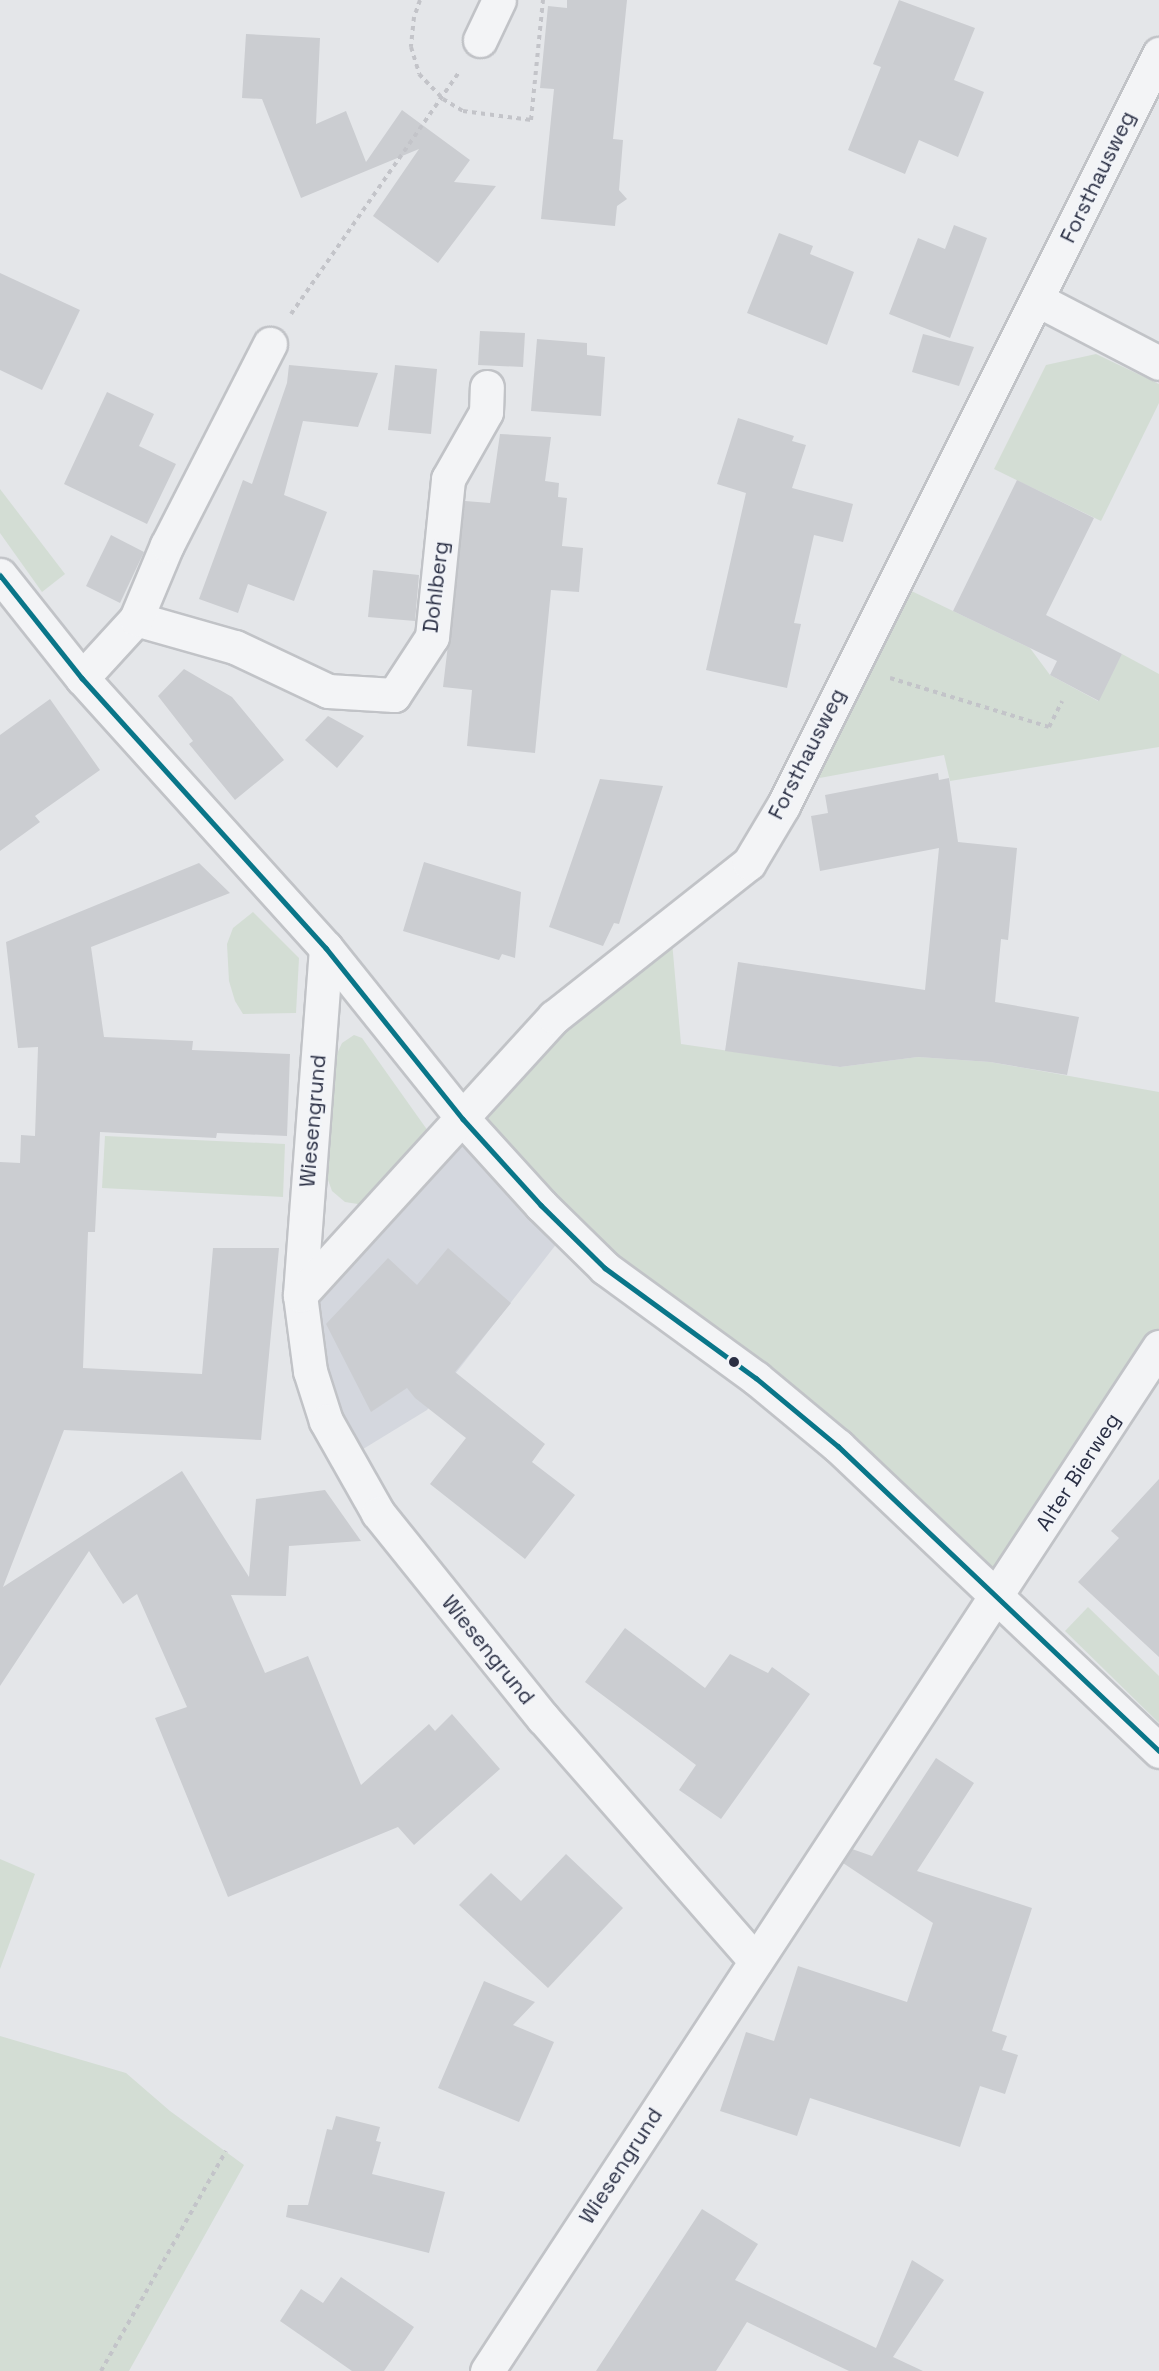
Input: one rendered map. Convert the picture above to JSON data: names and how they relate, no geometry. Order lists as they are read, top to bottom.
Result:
{
  "streets": {
    "street": [
      "Forsthausweg",
      "Dohlberg",
      "Wiesengrund",
      "Alter Bierweg"
    ]
  },
  "crossings": [
    ["Wiesengrund", "Alter Bierweg"]
  ]
}
